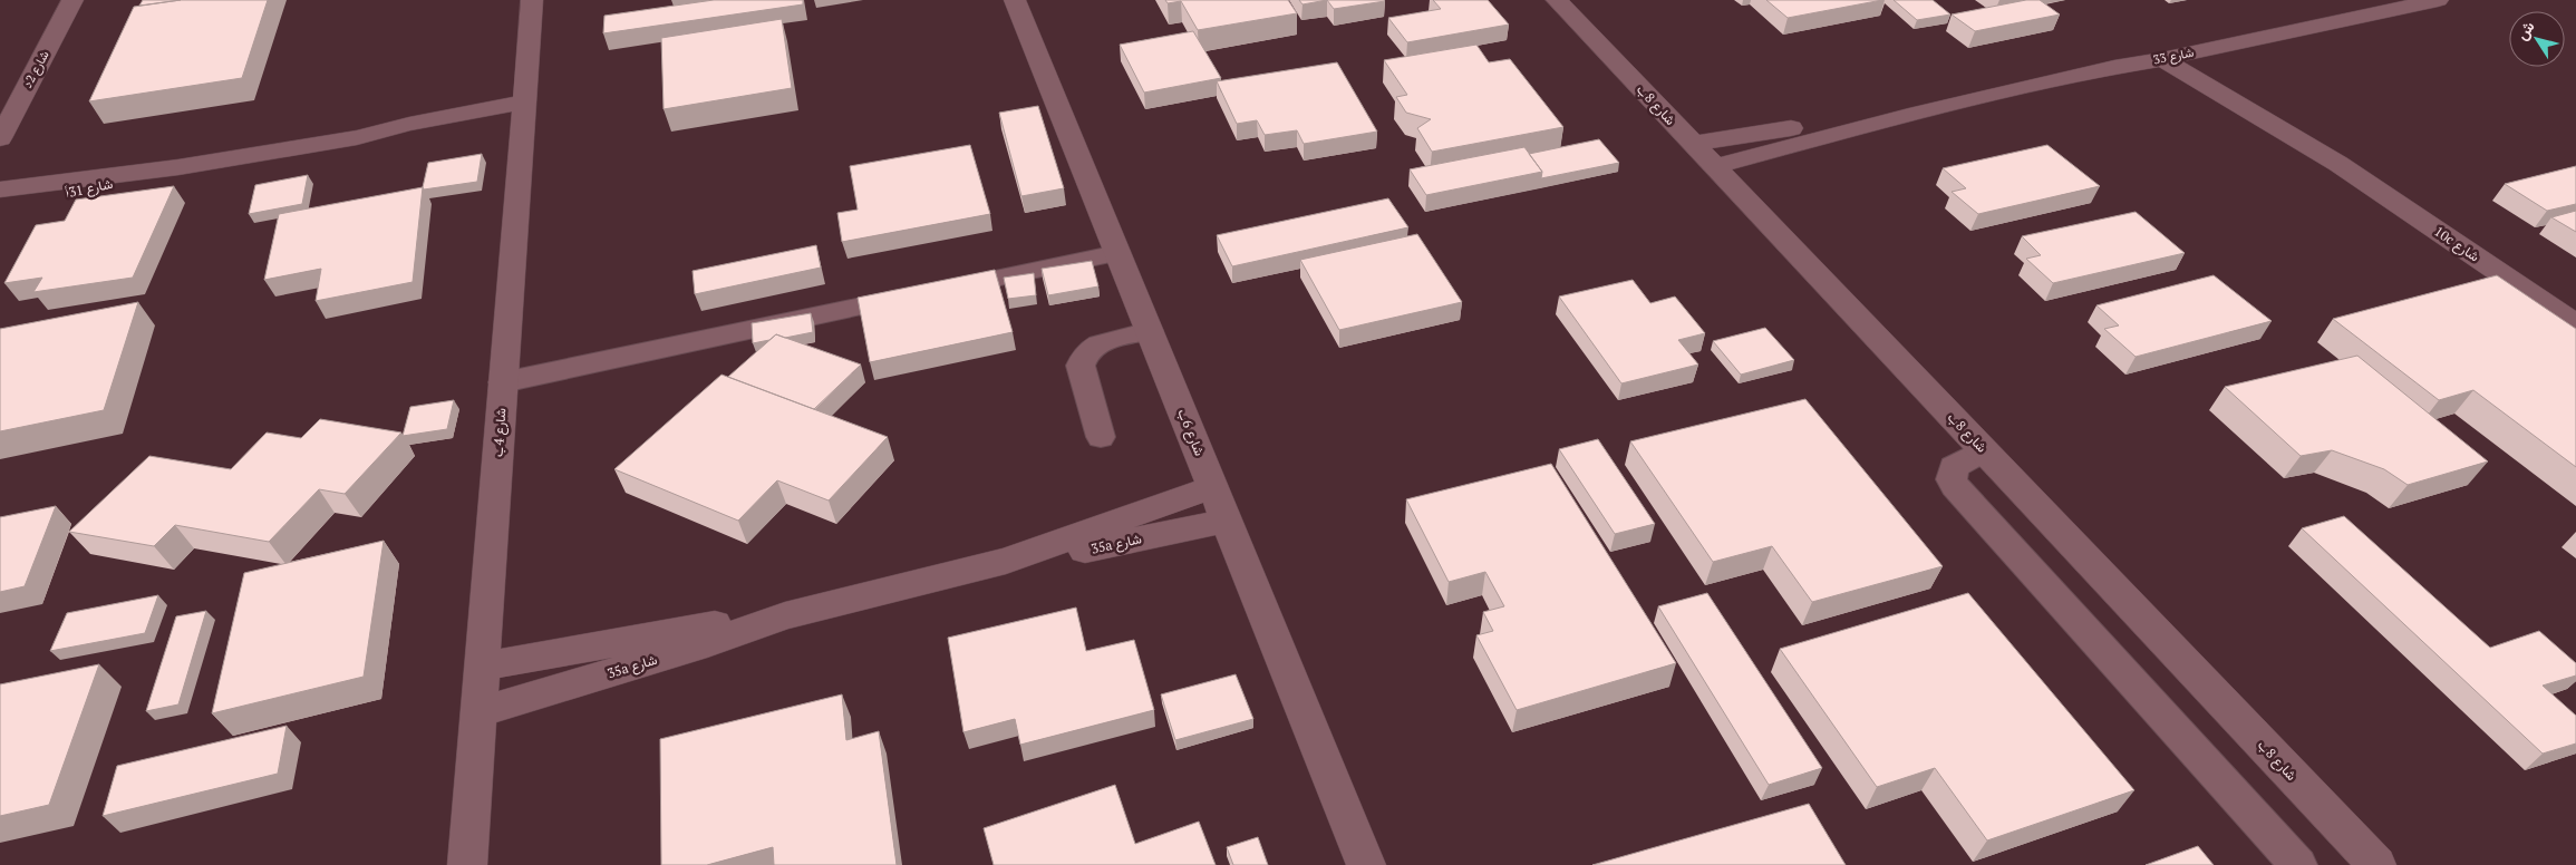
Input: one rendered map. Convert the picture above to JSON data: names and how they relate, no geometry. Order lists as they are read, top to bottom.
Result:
{
  "streets": {
    "street": [
      "شارع 33",
      "شارع 2د",
      "شارع 8ب",
      "شارع 31أ",
      "10c شارع",
      "شارع 4ب",
      "شارع 6ب",
      "35a شارع"
    ]
  },
  "crossings": [
    ["شارع 33", "شارع 8ب"],
    ["شارع 33", "10c شارع"],
    ["شارع 31أ", "شارع 4ب"],
    ["شارع 4ب", "35a شارع"],
    ["شارع 6ب", "35a شارع"]
  ],
  "north": "top left"
}
